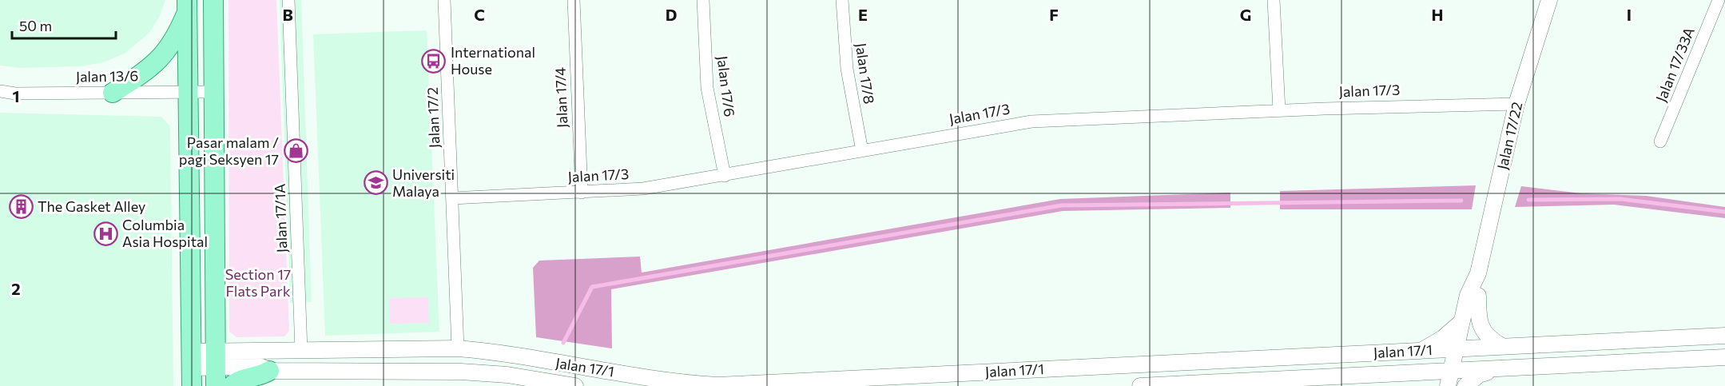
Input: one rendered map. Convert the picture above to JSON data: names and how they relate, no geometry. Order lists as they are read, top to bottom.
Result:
{
  "streets": {
    "street": [
      "Jalan 17/33A",
      "Jalan 17/8",
      "Jalan 13/6",
      "Jalan 17/6",
      "Jalan 17/3",
      "Jalan 17/4",
      "Jalan 17/2",
      "Jalan 17/22",
      "Jalan 17/1A",
      "Jalan 17/1"
    ]
  },
  "crossings": [
    ["Jalan 17/8", "Jalan 17/3"],
    ["Jalan 17/6", "Jalan 17/3"],
    ["Jalan 17/3", "Jalan 17/4"],
    ["Jalan 17/3", "Jalan 17/2"],
    ["Jalan 17/3", "Jalan 17/22"],
    ["Jalan 17/2", "Jalan 17/1"],
    ["Jalan 17/22", "Jalan 17/1"],
    ["Jalan 17/1A", "Jalan 17/1"]
  ],
  "parks": ["Section 17 Flats Park"],
  "places": {
    "bus stop": ["International House"],
    "shop": ["Pasar malam / pagi Seksyen 17"],
    "school or university": ["Universiti Malaya"],
    "building": ["The Gasket Alley"],
    "hospital": ["Columbia Asia Hospital"]
  },
  "scale_bar": "50 m",
  "grid": {
    "columns": [
      "B",
      "C",
      "D",
      "E",
      "F",
      "G",
      "H",
      "I"
    ],
    "rows": ["1", "2"]
  }
}
